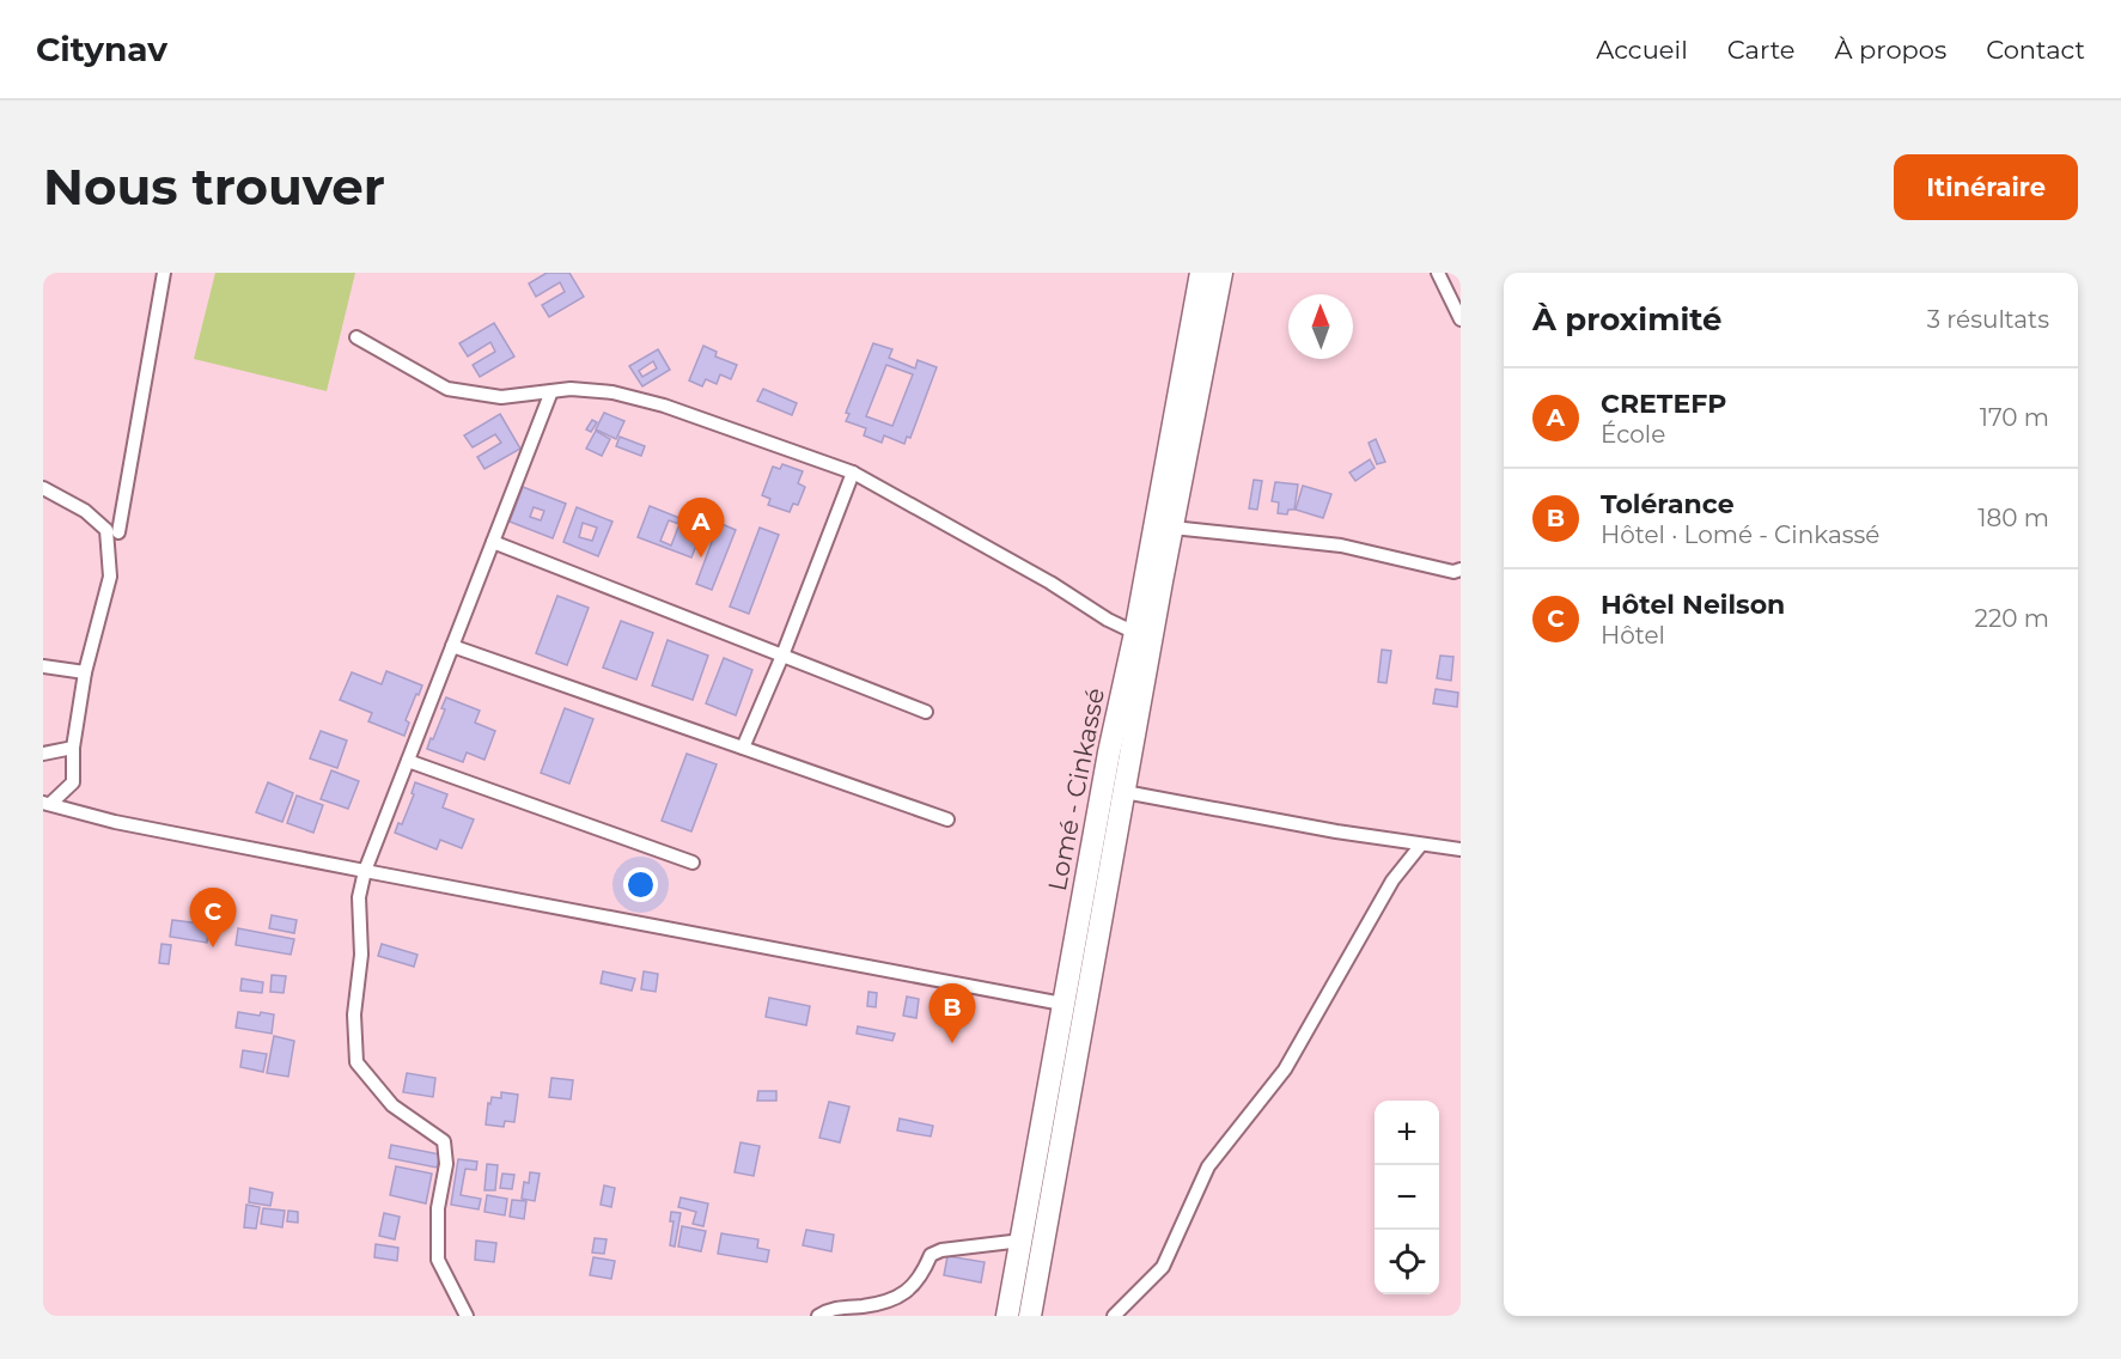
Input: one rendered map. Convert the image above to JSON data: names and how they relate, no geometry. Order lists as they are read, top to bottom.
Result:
{
  "streets": {
    "highway": ["Lomé - Cinkassé"]
  },
  "north": "top",
  "page": {
    "header": "Citynav",
    "nav": [
      "Accueil",
      "Carte",
      "À propos",
      "Contact"
    ],
    "buttons": "Itinéraire",
    "title": "Nous trouver",
    "heading": ["À proximité", "3 résultats"],
    "list": [
      {
        "mark": "A",
        "name": "CRETEFP",
        "note": "École",
        "value": "170 m"
      },
      {
        "mark": "B",
        "name": "Tolérance",
        "note": "Hôtel · Lomé - Cinkassé",
        "value": "180 m"
      },
      {
        "mark": "C",
        "name": "Hôtel Neilson",
        "note": "Hôtel",
        "value": "220 m"
      }
    ],
    "pins": ["A", "C", "B"],
    "map_buttons": ["+", "−"]
  }
}
